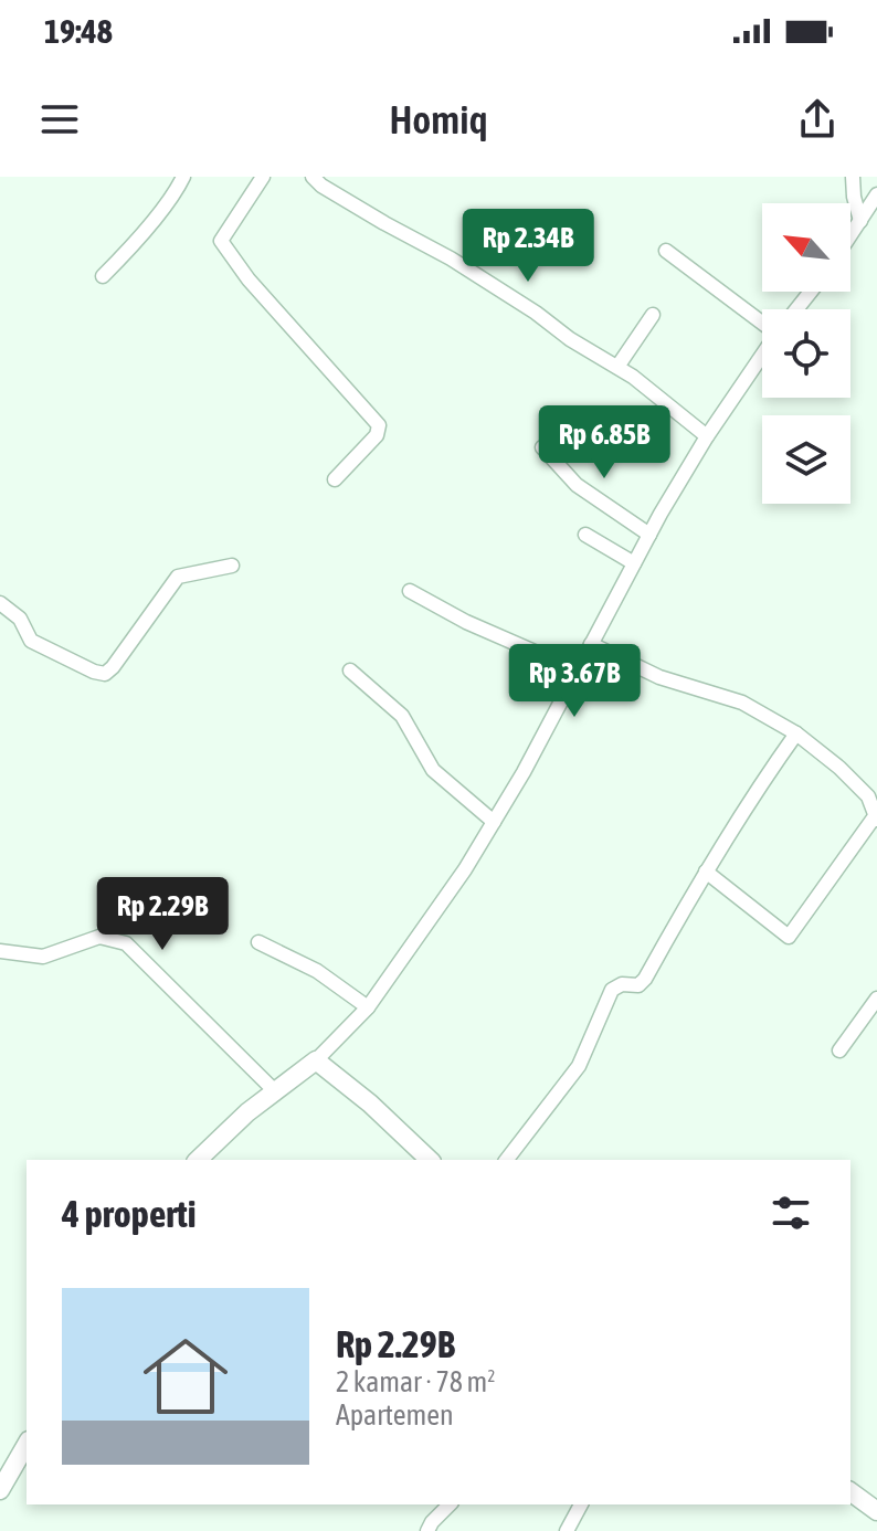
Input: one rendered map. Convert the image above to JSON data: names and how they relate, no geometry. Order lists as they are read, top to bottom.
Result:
{
  "north": "top left",
  "page": {
    "status": "19:48",
    "header": "Homiq",
    "price": [
      "Rp 2.34B",
      "Rp 6.85B",
      "Rp 3.67B",
      "Rp 2.29B"
    ],
    "heading": "4 properti",
    "list": [
      {
        "name": "Rp 2.29B",
        "note": "2 kamar · 78 m² · Apartemen"
      }
    ]
  }
}
